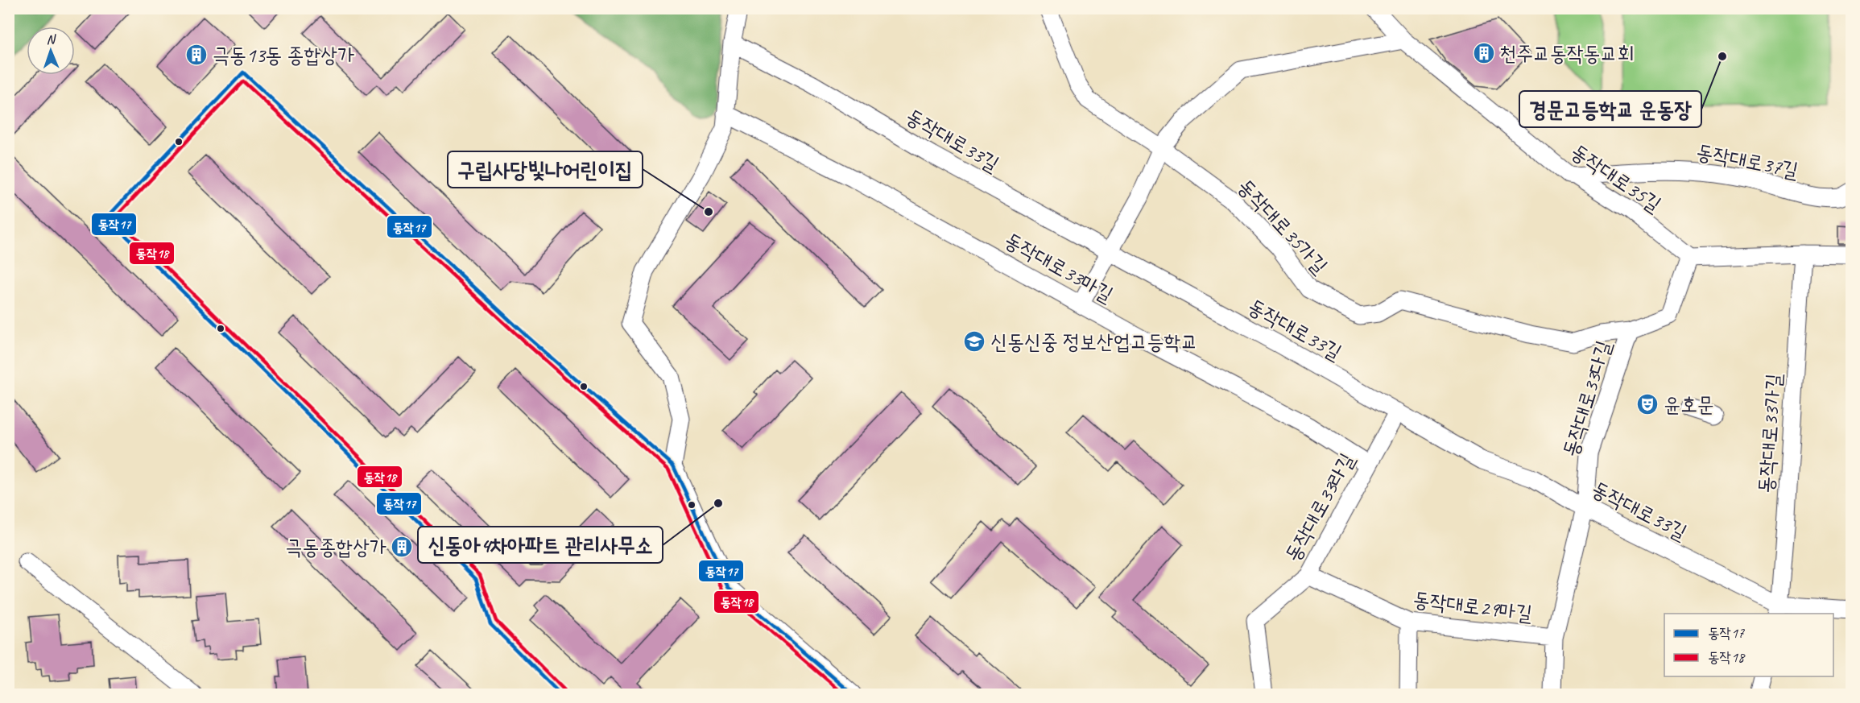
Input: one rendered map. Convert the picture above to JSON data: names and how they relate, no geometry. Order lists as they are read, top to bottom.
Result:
{
  "streets": {
    "street": [
      "동작대로33길",
      "동작대로37길",
      "동작대로35길",
      "동작대로35가길",
      "동작대로33마길",
      "동작대로33다길",
      "동작대로33가길",
      "동작대로33라길",
      "동작대로29마길"
    ]
  },
  "crossings": [
    ["동작대로33길", "동작대로33다길"],
    ["동작대로33길", "동작대로33가길"],
    ["동작대로33길", "동작대로33라길"],
    ["동작대로37길", "동작대로35길"],
    ["동작대로35길", "동작대로35가길"],
    ["동작대로35가길", "동작대로33다길"],
    ["동작대로33마길", "동작대로33라길"],
    ["동작대로33다길", "동작대로29마길"],
    ["동작대로33라길", "동작대로29마길"]
  ],
  "places": {
    "building": ["천주교동작동교회", "극동13동 종합상가", "극동종합상가"],
    "other": ["경문고등학교 운동장", "구립사당빛나어린이집", "신동아4차아파트 관리사무소"],
    "school or university": ["신동신중 정보산업고등학교"],
    "theatre": ["윤호문"]
  },
  "lines": ["transit line 동작17", "transit line 동작18"],
  "legend": ["동작17", "동작18"],
  "north": "top"
}
